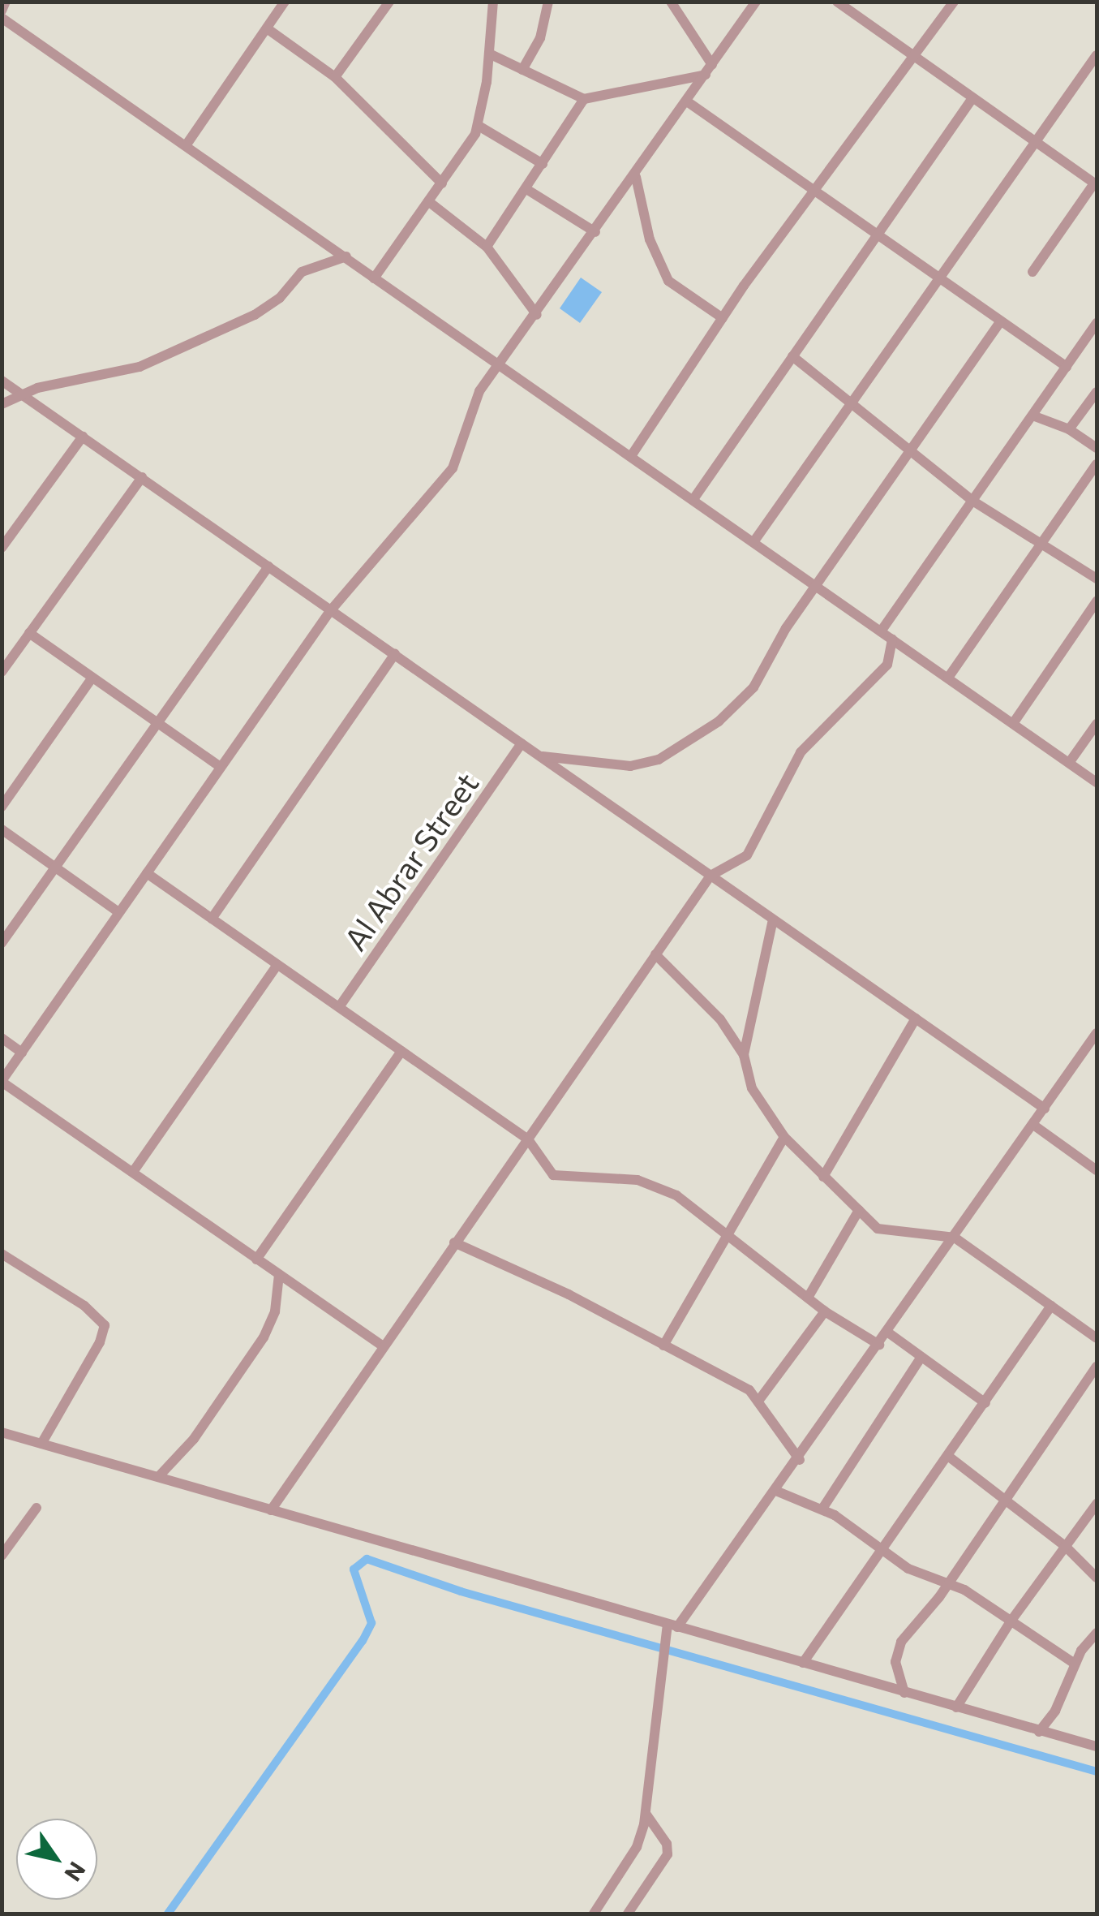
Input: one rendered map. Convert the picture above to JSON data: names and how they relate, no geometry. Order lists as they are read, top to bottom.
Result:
{
  "streets": {
    "street": ["Al Abrar Street"]
  },
  "north": "bottom right"
}
